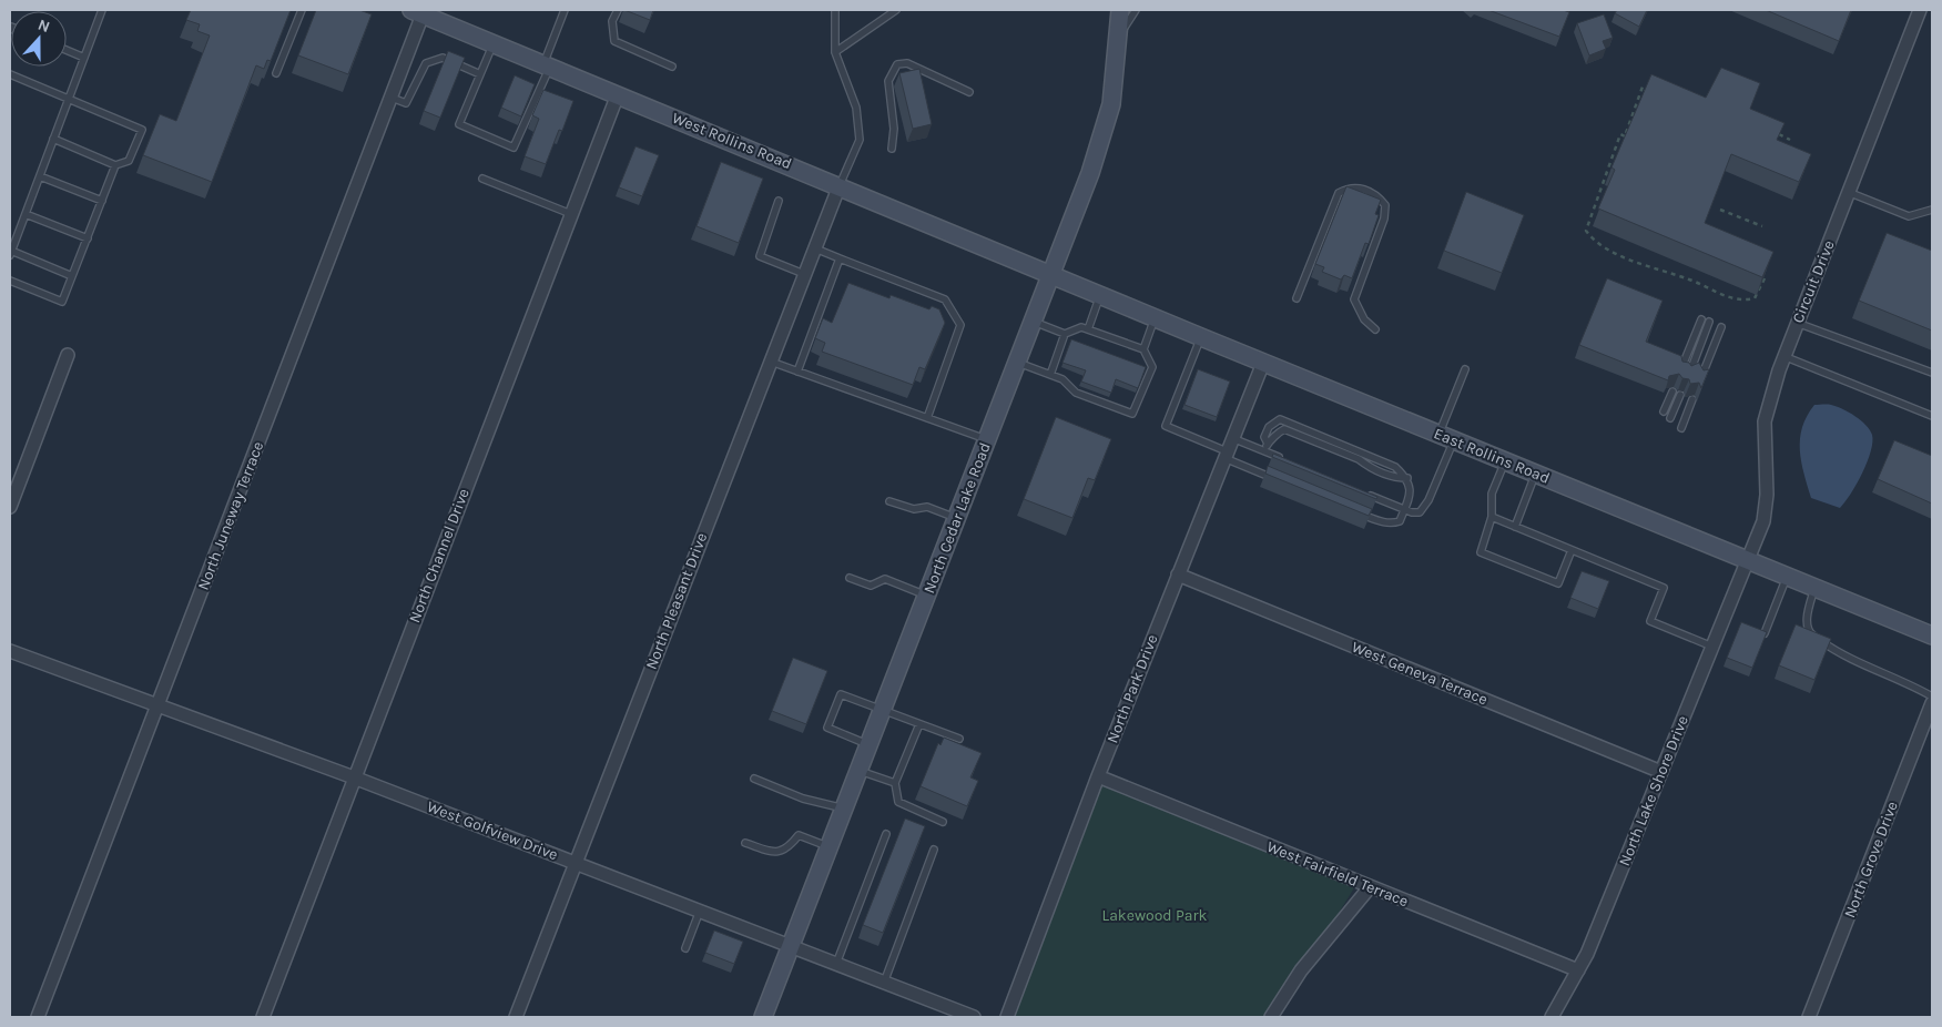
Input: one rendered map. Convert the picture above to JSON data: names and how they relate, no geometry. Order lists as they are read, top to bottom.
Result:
{
  "streets": {
    "main road": ["West Rollins Road", "East Rollins Road", "North Cedar Lake Road"],
    "street": [
      "Circuit Drive",
      "North Juneway Terrace",
      "North Channel Drive",
      "North Pleasant Drive",
      "West Geneva Terrace",
      "North Park Drive",
      "North Lake Shore Drive",
      "West Golfview Drive",
      "North Grove Drive",
      "West Fairfield Terrace"
    ]
  },
  "crossings": [
    ["West Rollins Road", "East Rollins Road"],
    ["West Rollins Road", "North Juneway Terrace"],
    ["West Rollins Road", "North Cedar Lake Road"],
    ["West Rollins Road", "North Channel Drive"],
    ["West Rollins Road", "North Pleasant Drive"],
    ["Circuit Drive", "East Rollins Road"],
    ["Circuit Drive", "North Lake Shore Drive"],
    ["East Rollins Road", "North Cedar Lake Road"],
    ["East Rollins Road", "North Park Drive"],
    ["East Rollins Road", "North Lake Shore Drive"],
    ["North Juneway Terrace", "West Golfview Drive"],
    ["North Cedar Lake Road", "West Golfview Drive"],
    ["North Channel Drive", "West Golfview Drive"],
    ["North Pleasant Drive", "West Golfview Drive"],
    ["West Geneva Terrace", "North Park Drive"],
    ["West Geneva Terrace", "North Lake Shore Drive"],
    ["North Park Drive", "West Fairfield Terrace"],
    ["North Lake Shore Drive", "West Fairfield Terrace"]
  ],
  "parks": ["Lakewood Park"],
  "north": "top"
}
